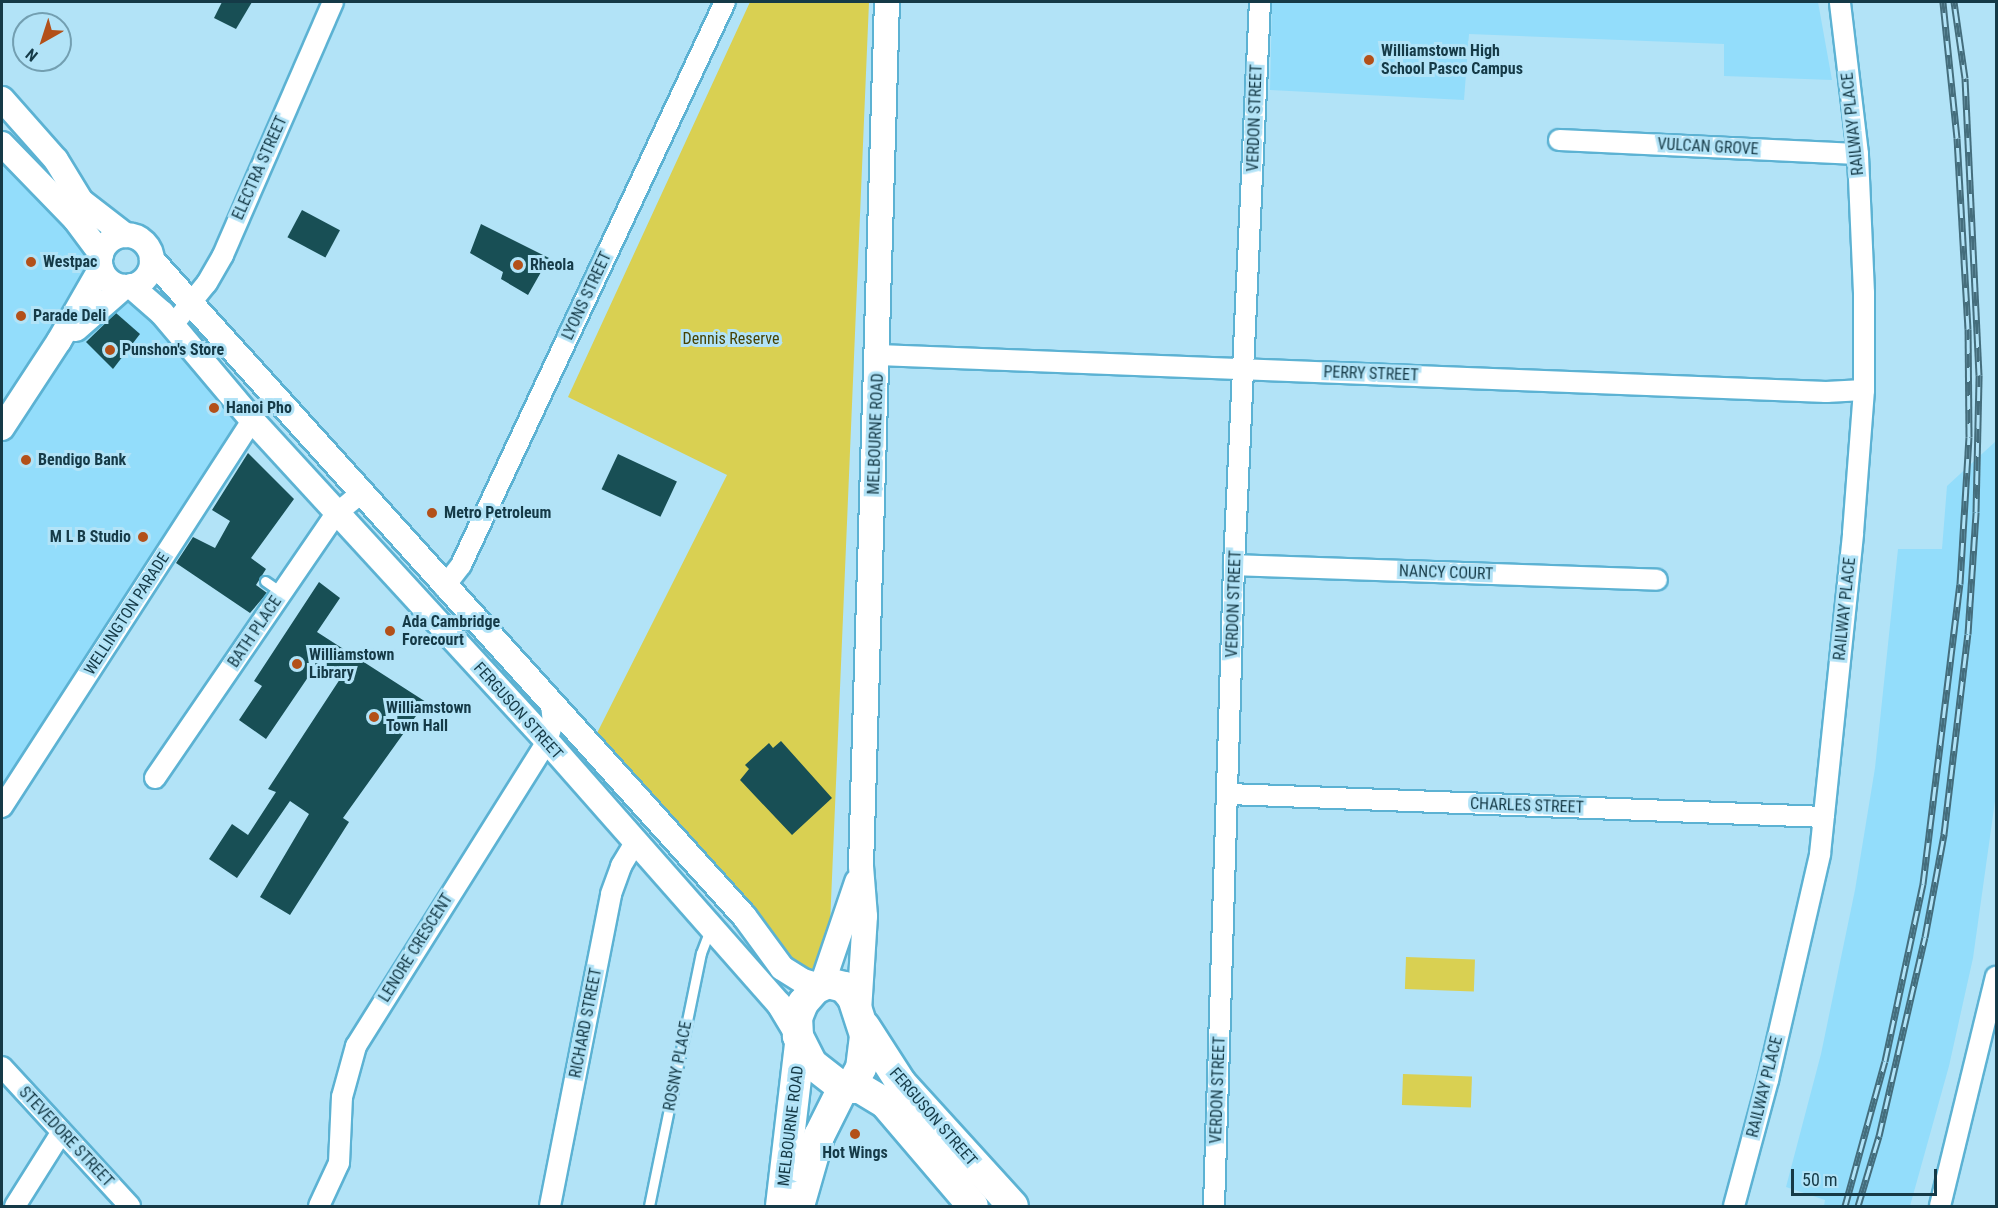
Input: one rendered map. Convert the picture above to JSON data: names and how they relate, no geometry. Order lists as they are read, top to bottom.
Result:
{
  "streets": {
    "main road": ["MELBOURNE ROAD", "FERGUSON STREET"],
    "street": [
      "VERDON STREET",
      "RAILWAY PLACE",
      "VULCAN GROVE",
      "ELECTRA STREET",
      "LYONS STREET",
      "PERRY STREET",
      "NANCY COURT",
      "WELLINGTON PARADE",
      "BATH PLACE",
      "CHARLES STREET",
      "LENORE CRESCENT",
      "RICHARD STREET",
      "STEVEDORE STREET"
    ],
    "lane": ["ROSNY PLACE"]
  },
  "crossings": [
    ["VERDON STREET", "PERRY STREET"],
    ["VERDON STREET", "NANCY COURT"],
    ["VERDON STREET", "CHARLES STREET"],
    ["RAILWAY PLACE", "VULCAN GROVE"],
    ["RAILWAY PLACE", "PERRY STREET"],
    ["RAILWAY PLACE", "CHARLES STREET"],
    ["ELECTRA STREET", "FERGUSON STREET"],
    ["LYONS STREET", "FERGUSON STREET"],
    ["PERRY STREET", "MELBOURNE ROAD"],
    ["MELBOURNE ROAD", "FERGUSON STREET"],
    ["WELLINGTON PARADE", "FERGUSON STREET"],
    ["BATH PLACE", "FERGUSON STREET"],
    ["FERGUSON STREET", "LENORE CRESCENT"],
    ["FERGUSON STREET", "RICHARD STREET"],
    ["FERGUSON STREET", "ROSNY PLACE"]
  ],
  "parks": ["Dennis Reserve"],
  "places": [
    "Williamstown High School Pasco Campus",
    "Westpac",
    "Rheola",
    "Parade Deli",
    "Punshon's Store",
    "Hanoi Pho",
    "Bendigo Bank",
    "Metro Petroleum",
    "M L B Studio",
    "Ada Cambridge Forecourt",
    "Williamstown Library",
    "Williamstown Town Hall",
    "Hot Wings"
  ],
  "scale_bar": "50 m",
  "north": "bottom left"
}
